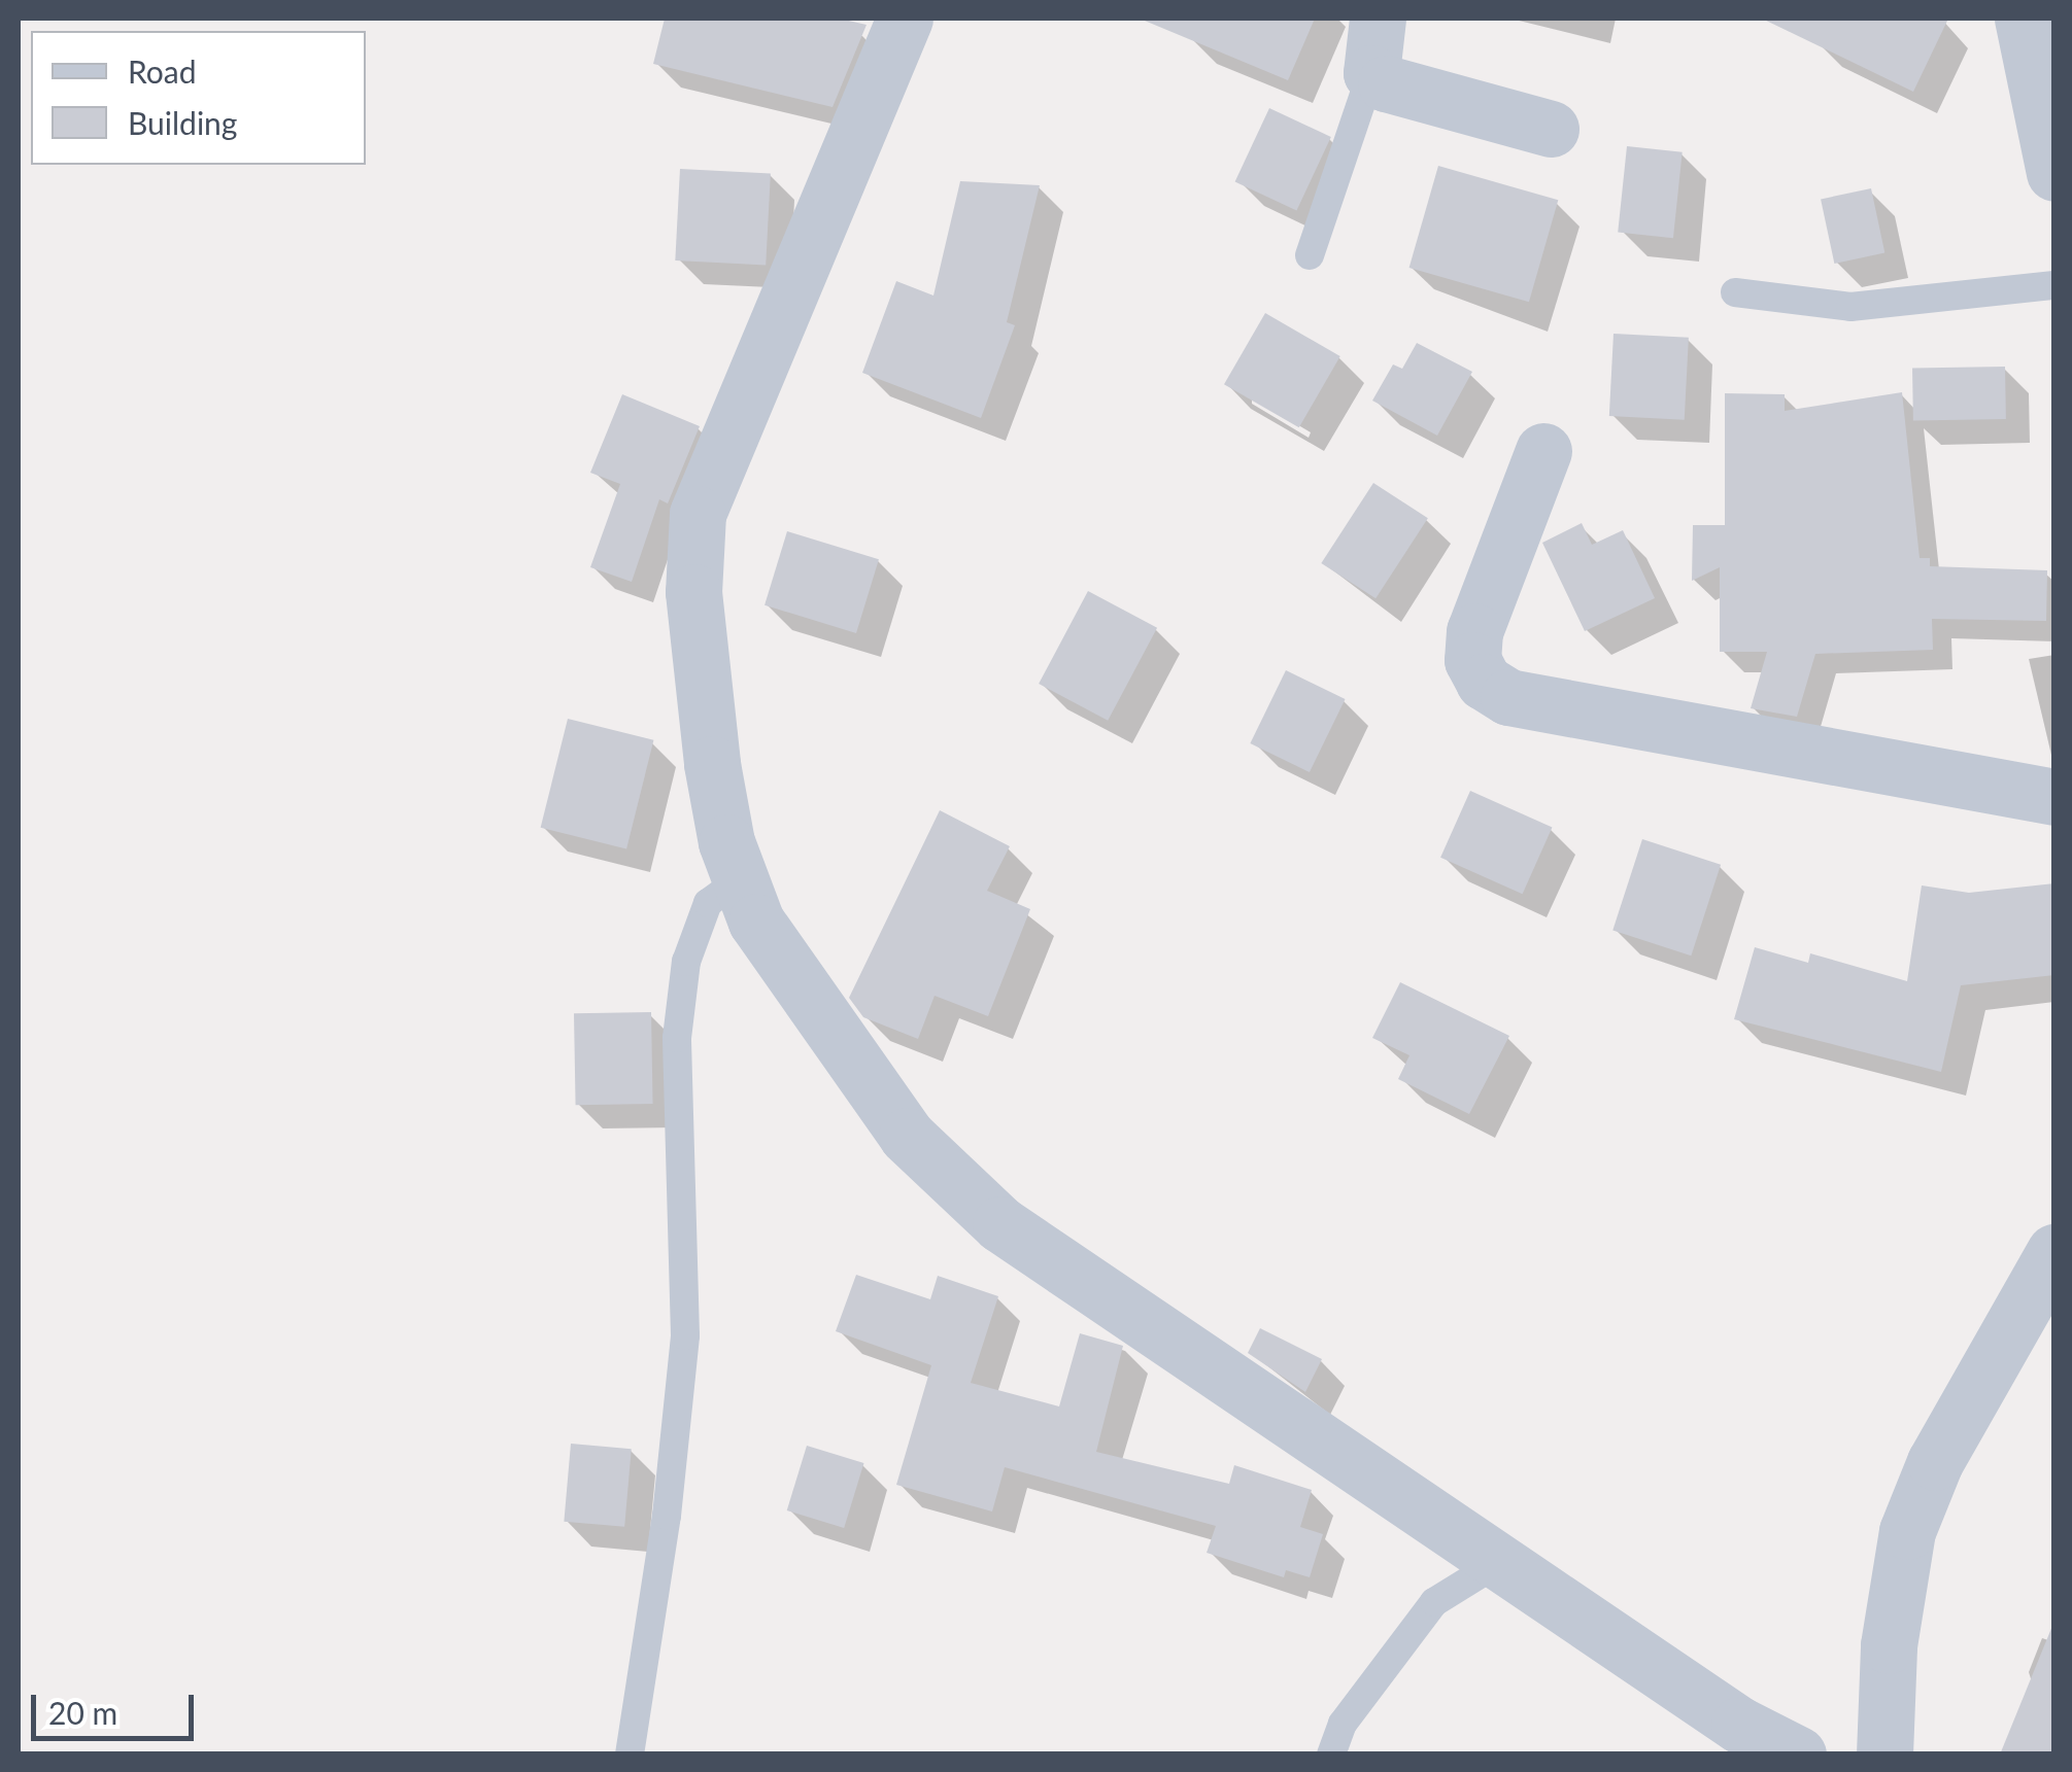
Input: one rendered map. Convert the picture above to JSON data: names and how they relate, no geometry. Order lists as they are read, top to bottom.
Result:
{
  "legend": ["Road", "Building"],
  "scale_bar": "20 m"
}
